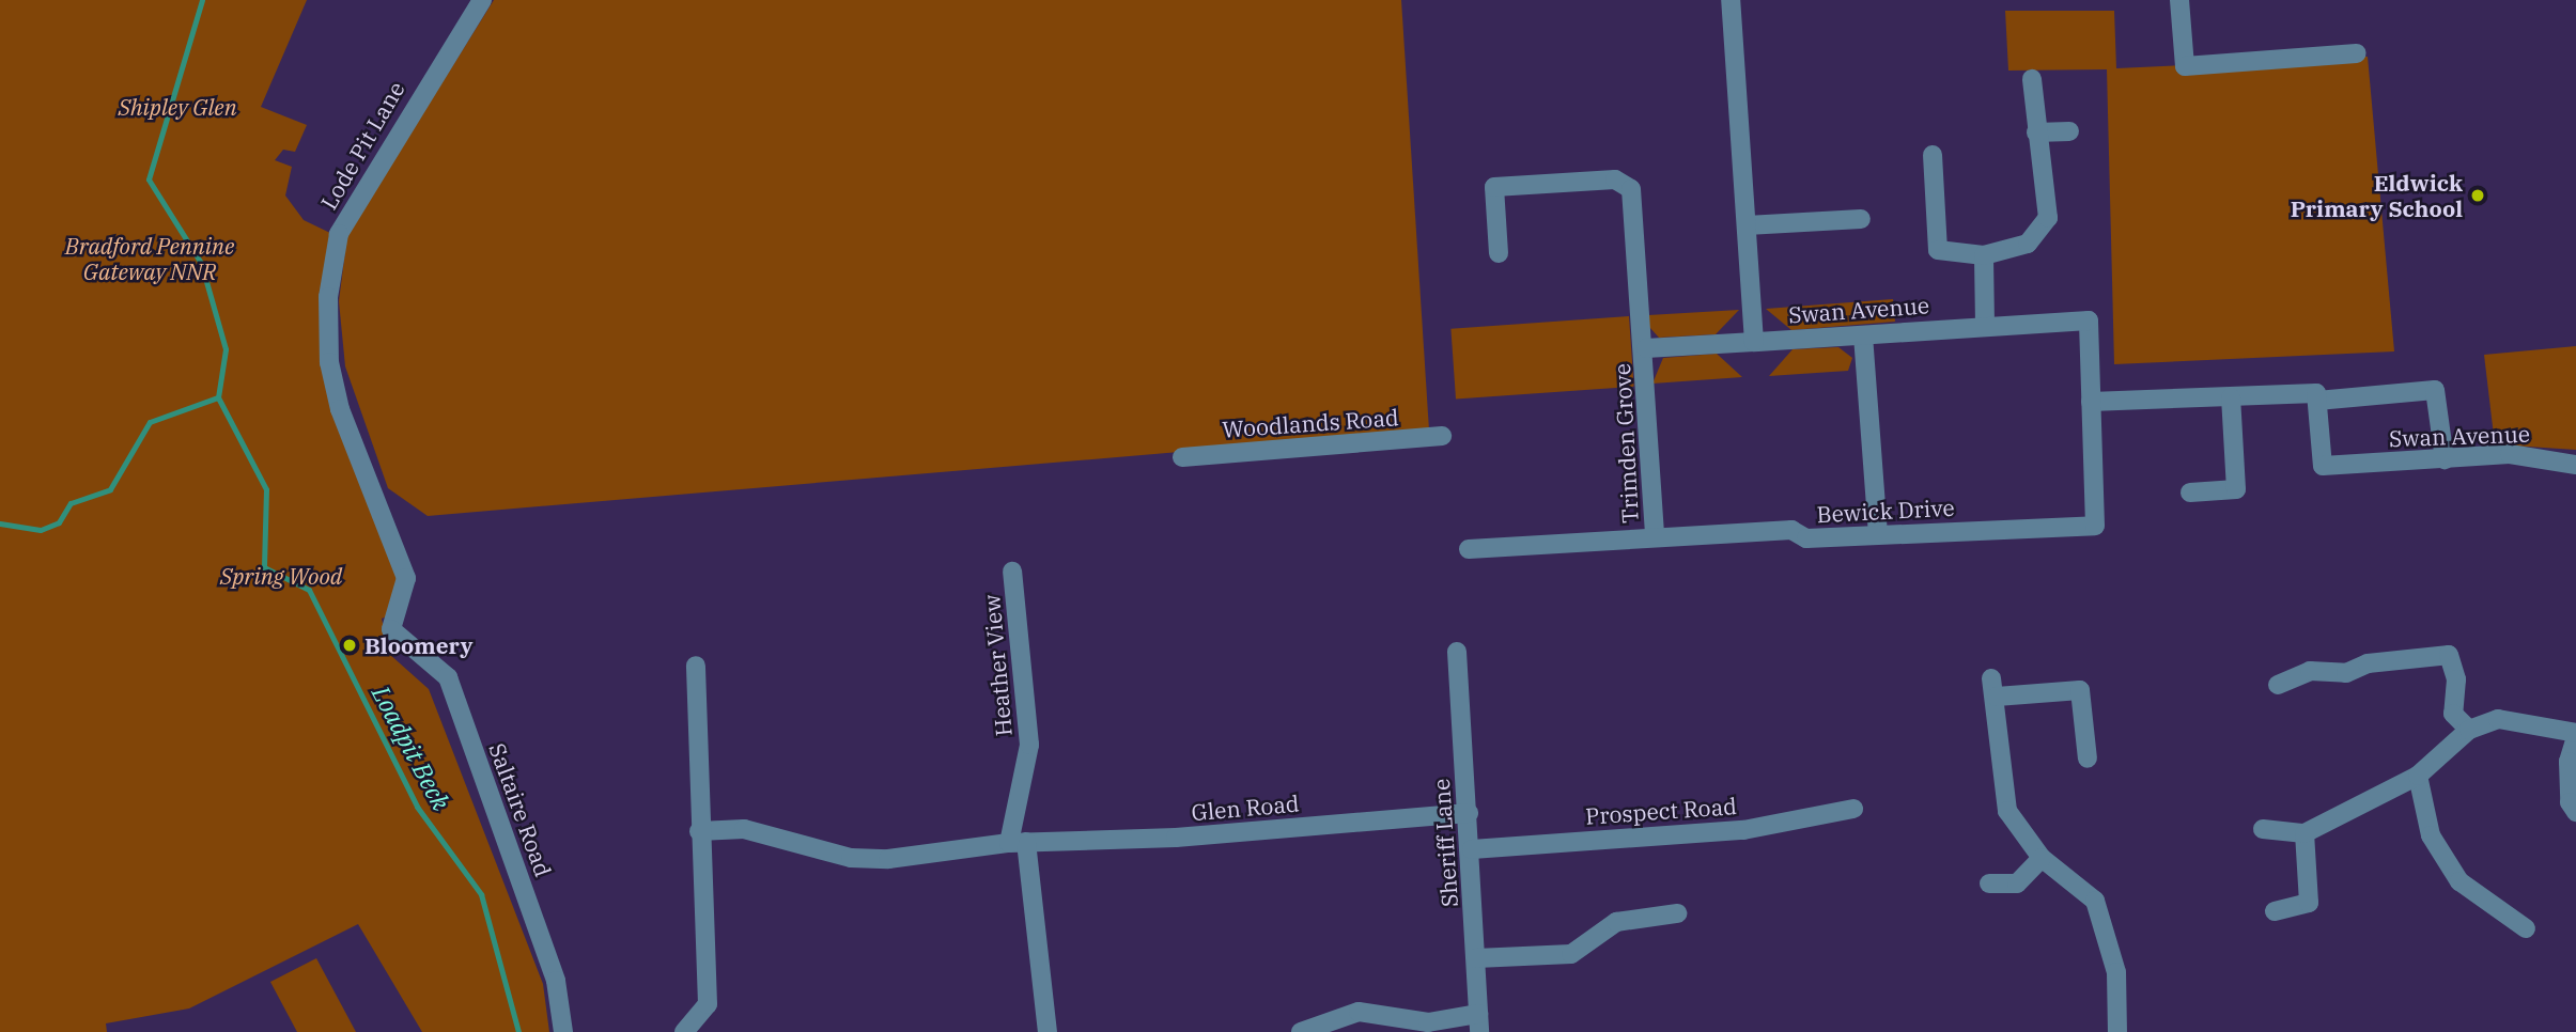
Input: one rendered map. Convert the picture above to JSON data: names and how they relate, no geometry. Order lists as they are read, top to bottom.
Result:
{
  "streets": {
    "street": [
      "Lode Pit Lane",
      "Swan Avenue",
      "Woodlands Road",
      "Trimden Grove",
      "Bewick Drive",
      "Heather View",
      "Glen Road",
      "Saltaire Road",
      "Prospect Road",
      "Sheriff Lane"
    ]
  },
  "crossings": [
    ["Lode Pit Lane", "Saltaire Road"],
    ["Swan Avenue", "Trimden Grove"],
    ["Swan Avenue", "Bewick Drive"],
    ["Trimden Grove", "Bewick Drive"],
    ["Heather View", "Glen Road"],
    ["Glen Road", "Sheriff Lane"],
    ["Prospect Road", "Sheriff Lane"]
  ],
  "water": ["Loadpit Beck"],
  "parks": ["Shipley Glen", "Bradford Pennine Gateway NNR", "Spring Wood"],
  "places": ["Eldwick Primary School", "Bloomery"]
}
